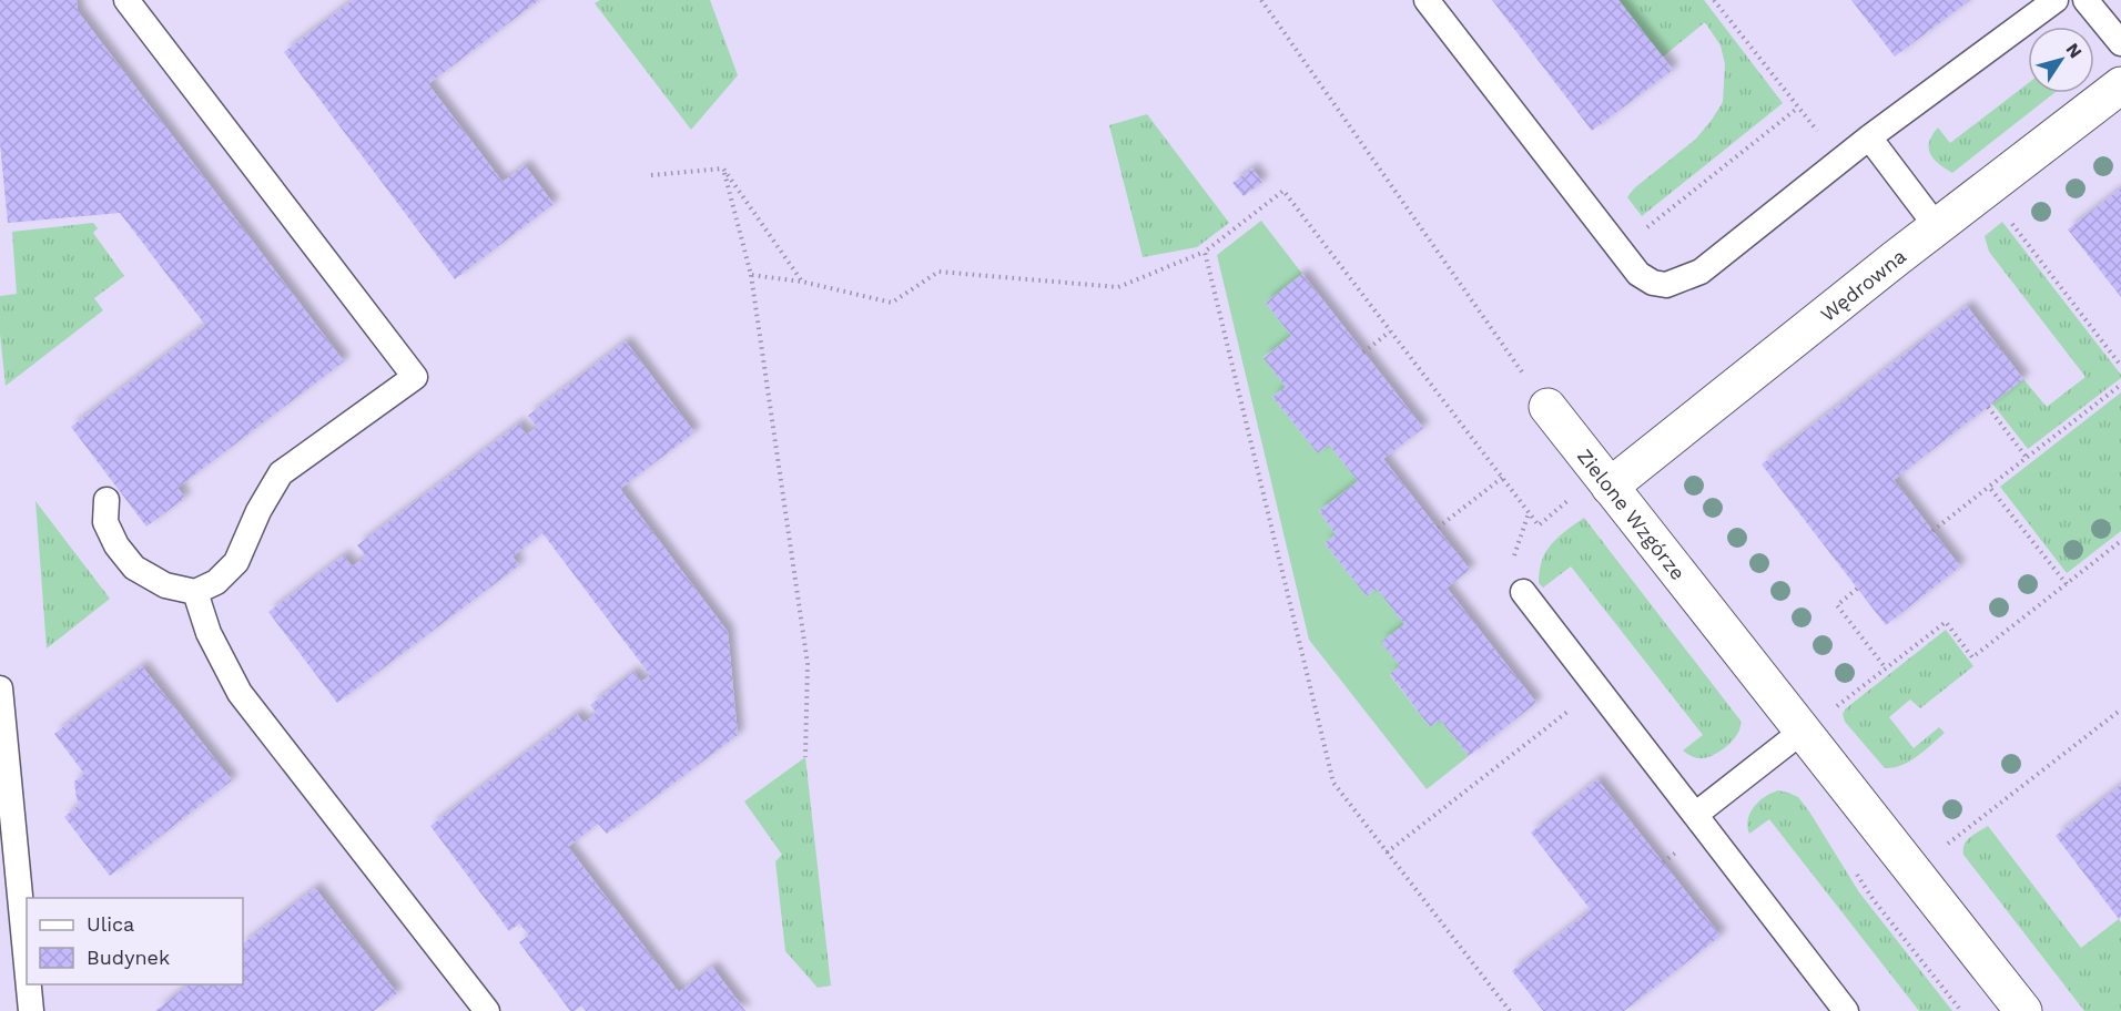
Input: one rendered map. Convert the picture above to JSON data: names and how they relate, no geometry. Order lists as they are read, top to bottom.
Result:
{
  "streets": {
    "street": ["Wędrowna", "Zielone Wzgórze"]
  },
  "crossings": [
    ["Wędrowna", "Zielone Wzgórze"]
  ],
  "legend": ["Ulica", "Budynek"],
  "north": "top right"
}
